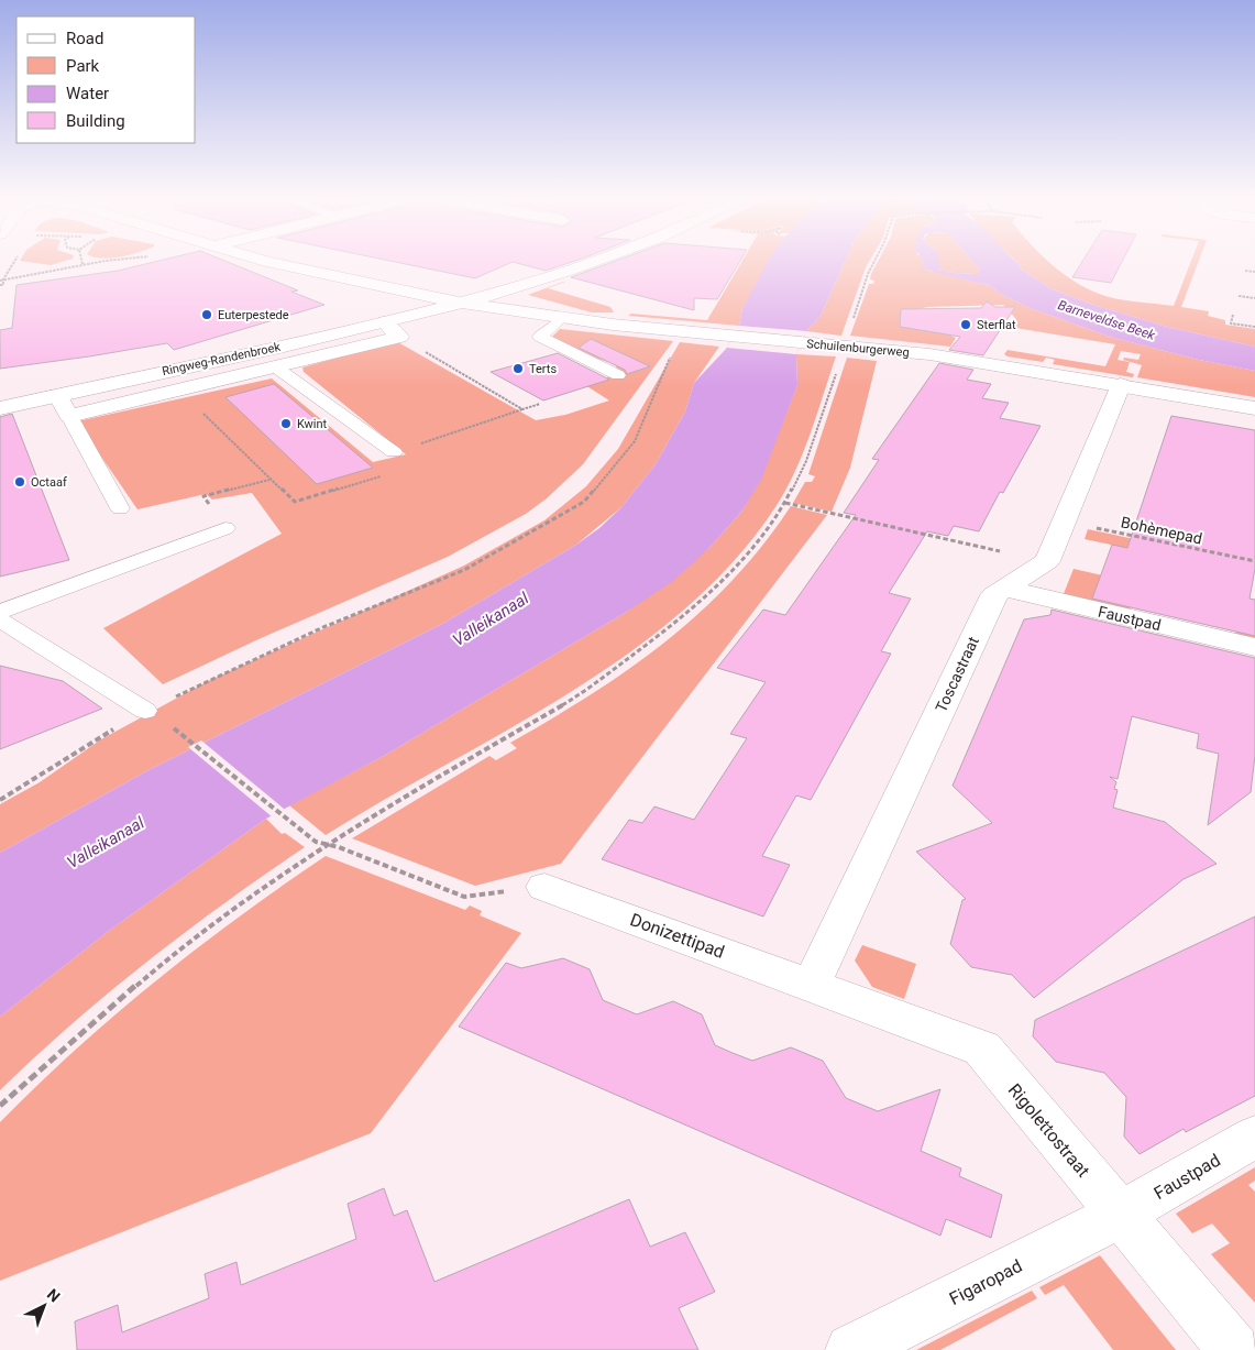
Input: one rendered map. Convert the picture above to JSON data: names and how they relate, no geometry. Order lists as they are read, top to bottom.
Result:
{
  "streets": {
    "street": [
      "Schuilenburgerweg",
      "Ringweg-Randenbroek",
      "Faustpad",
      "Toscastraat",
      "Donizettipad",
      "Rigolettostraat",
      "Figaropad"
    ],
    "path": ["Bohèmepad"]
  },
  "crossings": [
    ["Schuilenburgerweg", "Ringweg-Randenbroek"],
    ["Faustpad", "Toscastraat"],
    ["Faustpad", "Rigolettostraat"],
    ["Faustpad", "Figaropad"],
    ["Toscastraat", "Donizettipad"],
    ["Toscastraat", "Rigolettostraat"],
    ["Donizettipad", "Rigolettostraat"],
    ["Rigolettostraat", "Figaropad"]
  ],
  "water": ["Barneveldse Beek", "Valleikanaal"],
  "places": [
    "Euterpestede",
    "Sterflat",
    "Terts",
    "Kwint",
    "Octaaf"
  ],
  "legend": [
    "Road",
    "Park",
    "Water",
    "Building"
  ],
  "north": "top right"
}
